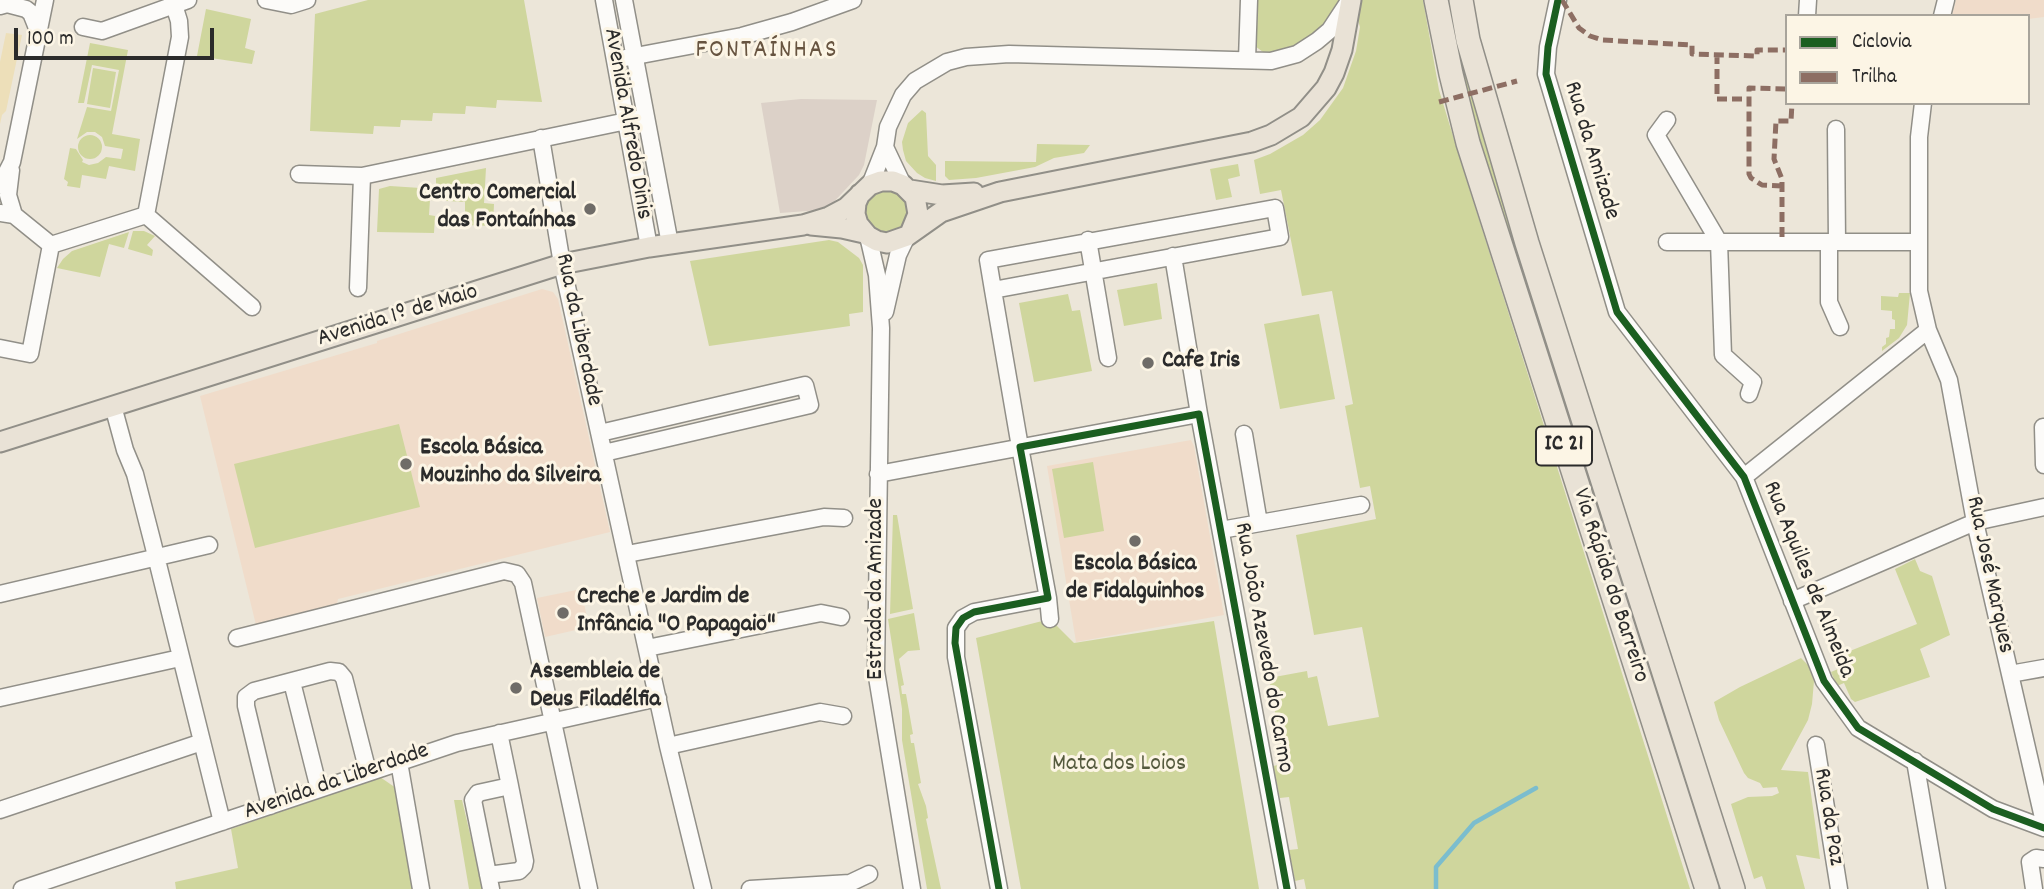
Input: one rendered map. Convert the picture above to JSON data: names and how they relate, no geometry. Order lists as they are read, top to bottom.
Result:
{
  "streets": {
    "highway": ["IC 21", "Via Rápida do Barreiro"],
    "main road": ["Avenida 1º de Maio"],
    "street": [
      "Avenida Alfredo Dinis",
      "Rua da Amizade",
      "Rua da Liberdade",
      "Rua José Marques",
      "Rua Aquiles de Almeida",
      "Estrada da Amizade",
      "Rua João Azevedo do Carmo",
      "Avenida da Liberdade",
      "Rua da Paz"
    ]
  },
  "crossings": [
    ["Avenida Alfredo Dinis", "Avenida 1º de Maio"],
    ["Rua da Amizade", "Rua Aquiles de Almeida"],
    ["Avenida 1º de Maio", "Rua da Liberdade"],
    ["Rua da Liberdade", "Avenida da Liberdade"]
  ],
  "districts": ["FONTAÍNHAS"],
  "parks": ["Mata dos Loios"],
  "places": [
    "Centro Comercial das Fontaínhas",
    "Cafe Iris",
    "Escola Básica Mouzinho da Silveira",
    "Escola Básica de Fidalguinhos",
    "Creche e Jardim de Infância \"O Papagaio\"",
    "Assembleia de Deus Filadélfia"
  ],
  "legend": ["Ciclovia", "Trilha"],
  "scale_bar": "100 m"
}
